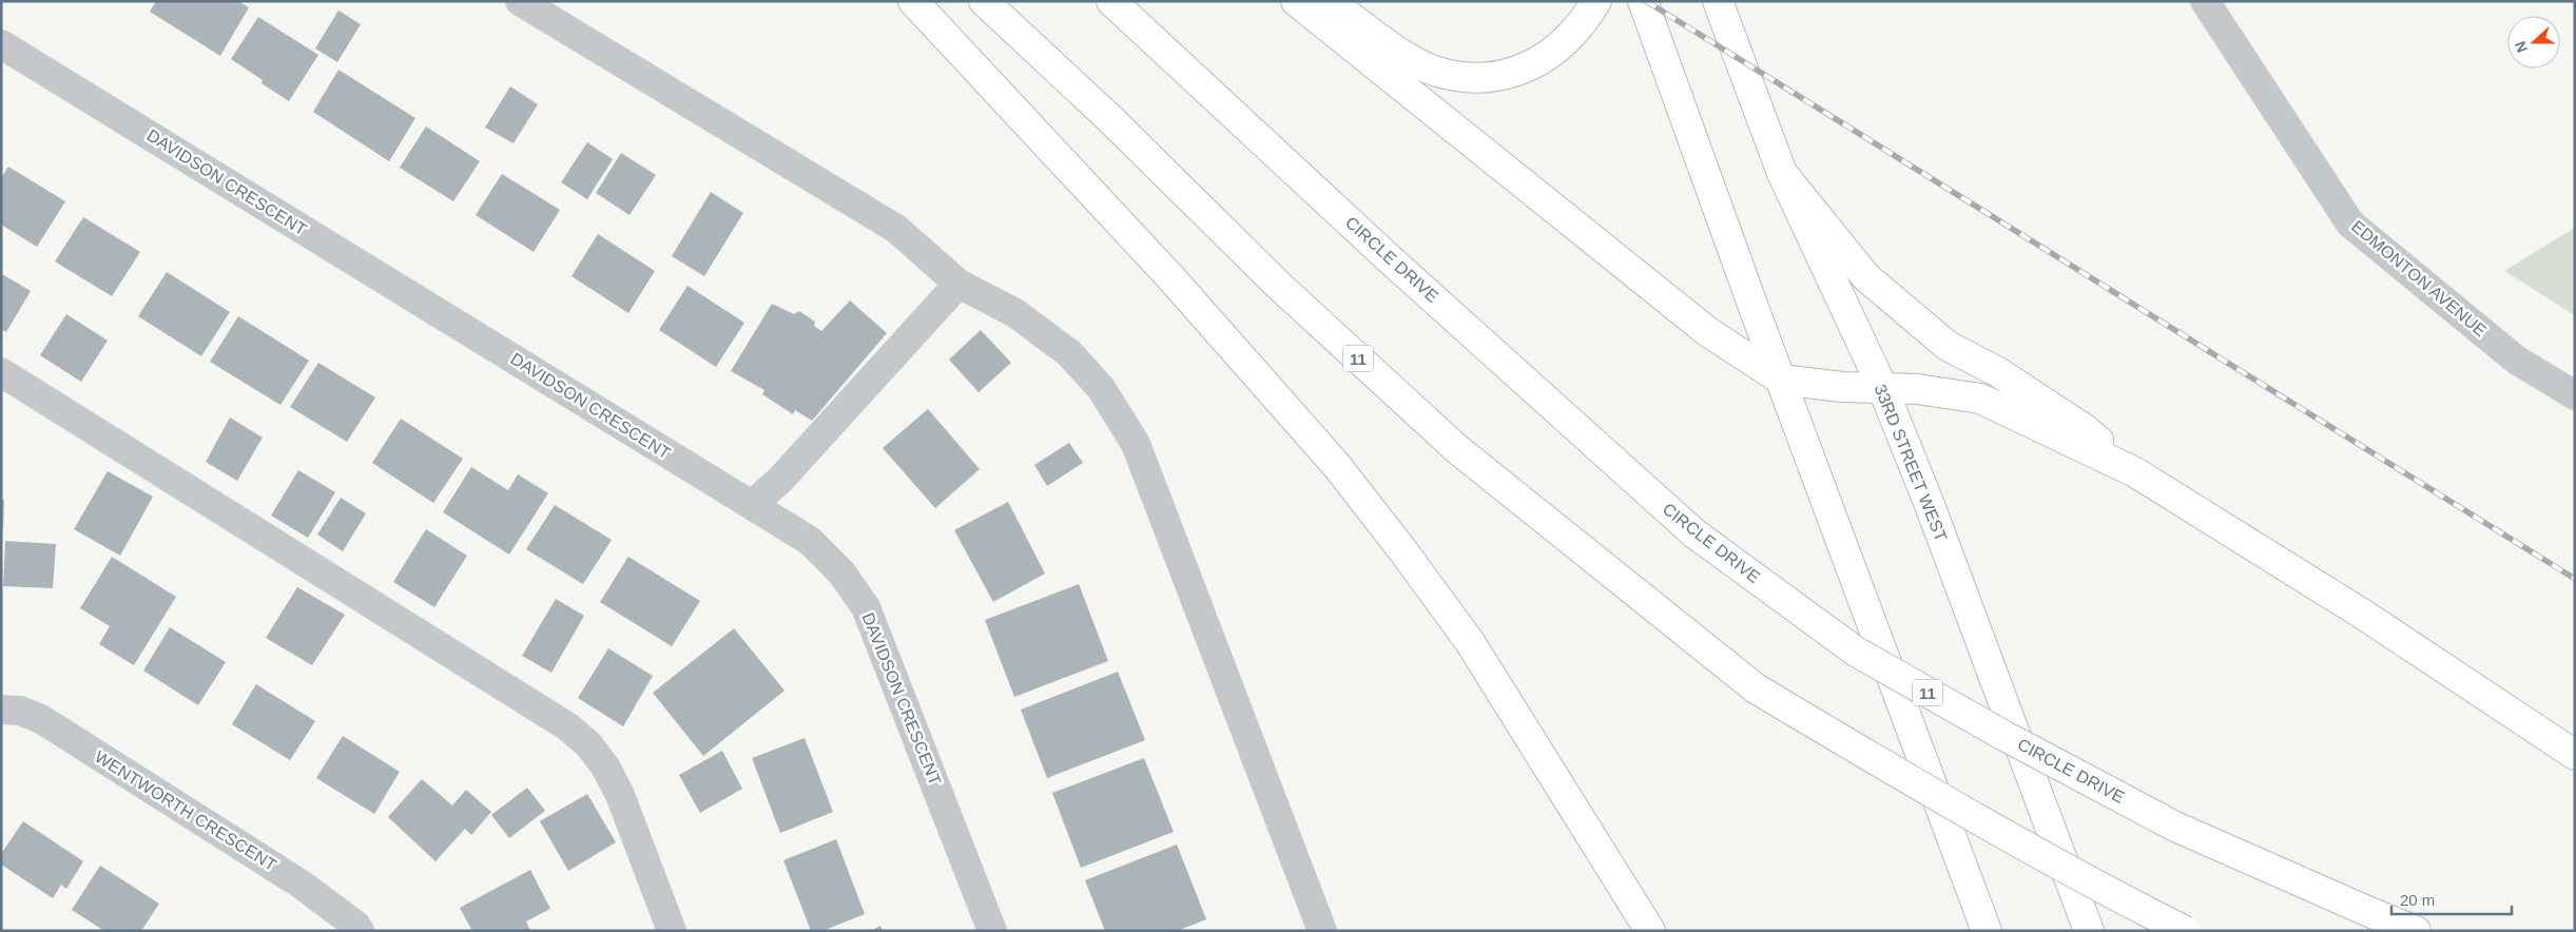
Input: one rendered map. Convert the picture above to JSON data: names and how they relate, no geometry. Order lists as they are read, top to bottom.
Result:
{
  "streets": {
    "main road": ["CIRCLE DRIVE", "11", "33RD STREET WEST"],
    "street": ["DAVIDSON CRESCENT", "EDMONTON AVENUE", "WENTWORTH CRESCENT"]
  },
  "scale_bar": "20 m",
  "north": "left"
}
